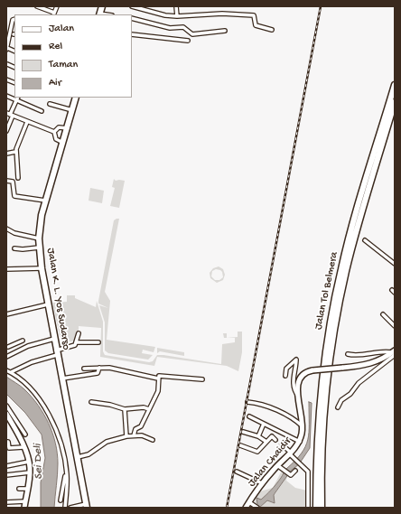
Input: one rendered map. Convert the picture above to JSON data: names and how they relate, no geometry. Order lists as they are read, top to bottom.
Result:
{
  "streets": {
    "highway": ["Jalan Tol Belmera", "Jalan K. L. Yos Sudarso"],
    "street": ["Jalan Chaidir"]
  },
  "water": ["Sei Deli"],
  "legend": [
    "Jalan",
    "Rel",
    "Taman",
    "Air"
  ]
}
